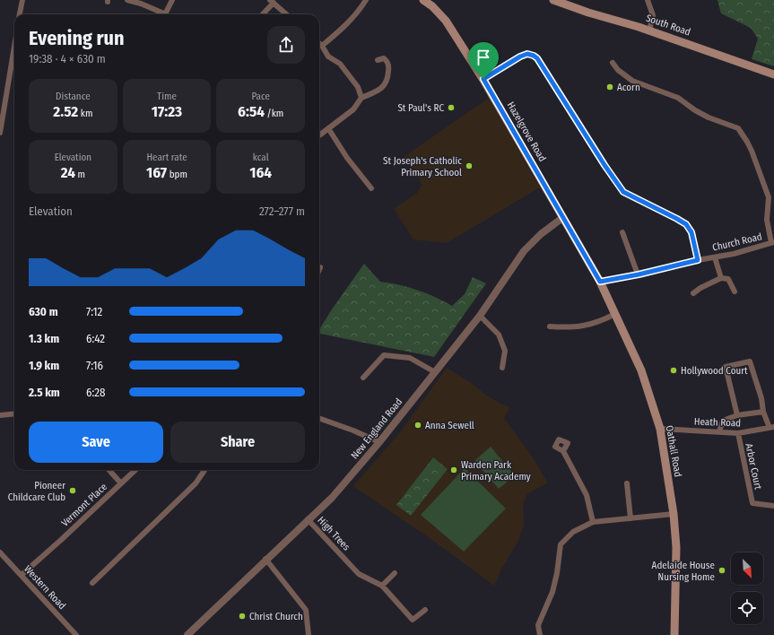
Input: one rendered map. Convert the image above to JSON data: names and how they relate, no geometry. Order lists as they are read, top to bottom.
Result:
{
  "streets": {
    "main road": ["South Road", "Hazelgrove Road", "Oathall Road"],
    "street": [
      "Church Road",
      "Heath Road",
      "New England Road",
      "Arbor Court",
      "Vermont Place",
      "High Trees",
      "Western Road"
    ]
  },
  "crossings": [
    ["Hazelgrove Road", "Church Road"],
    ["Hazelgrove Road", "New England Road"],
    ["Hazelgrove Road", "Oathall Road"],
    ["Church Road", "Oathall Road"],
    ["Heath Road", "Oathall Road"],
    ["Heath Road", "Arbor Court"],
    ["New England Road", "High Trees"],
    ["Vermont Place", "Western Road"]
  ],
  "places": [
    "Acorn",
    "St Paul's RC",
    "St Joseph's Catholic Primary School",
    "Hollywood Court",
    "Anna Sewell",
    "Warden Park Primary Academy",
    "Pioneer Childcare Club",
    "Adelaide House Nursing Home",
    "Christ Church"
  ],
  "north": "bottom right",
  "page": {
    "heading": ["Evening run", "19:38 · 4 × 630 m"],
    "stats": [
      ["Distance", "2.52 km"],
      ["Time", "17:23"],
      ["Pace", "6:54 /km"],
      ["Elevation", "24 m"],
      ["Heart rate", "167 bpm"],
      ["kcal", "164"]
    ],
    "chart": ["Elevation", "272–277 m"],
    "list": [
      {
        "name": "630 m",
        "note": "7:12"
      },
      {
        "name": "1.3 km",
        "note": "6:42"
      },
      {
        "name": "1.9 km",
        "note": "7:16"
      },
      {
        "name": "2.5 km",
        "note": "6:28"
      }
    ],
    "buttons": ["Save", "Share"]
  }
}
